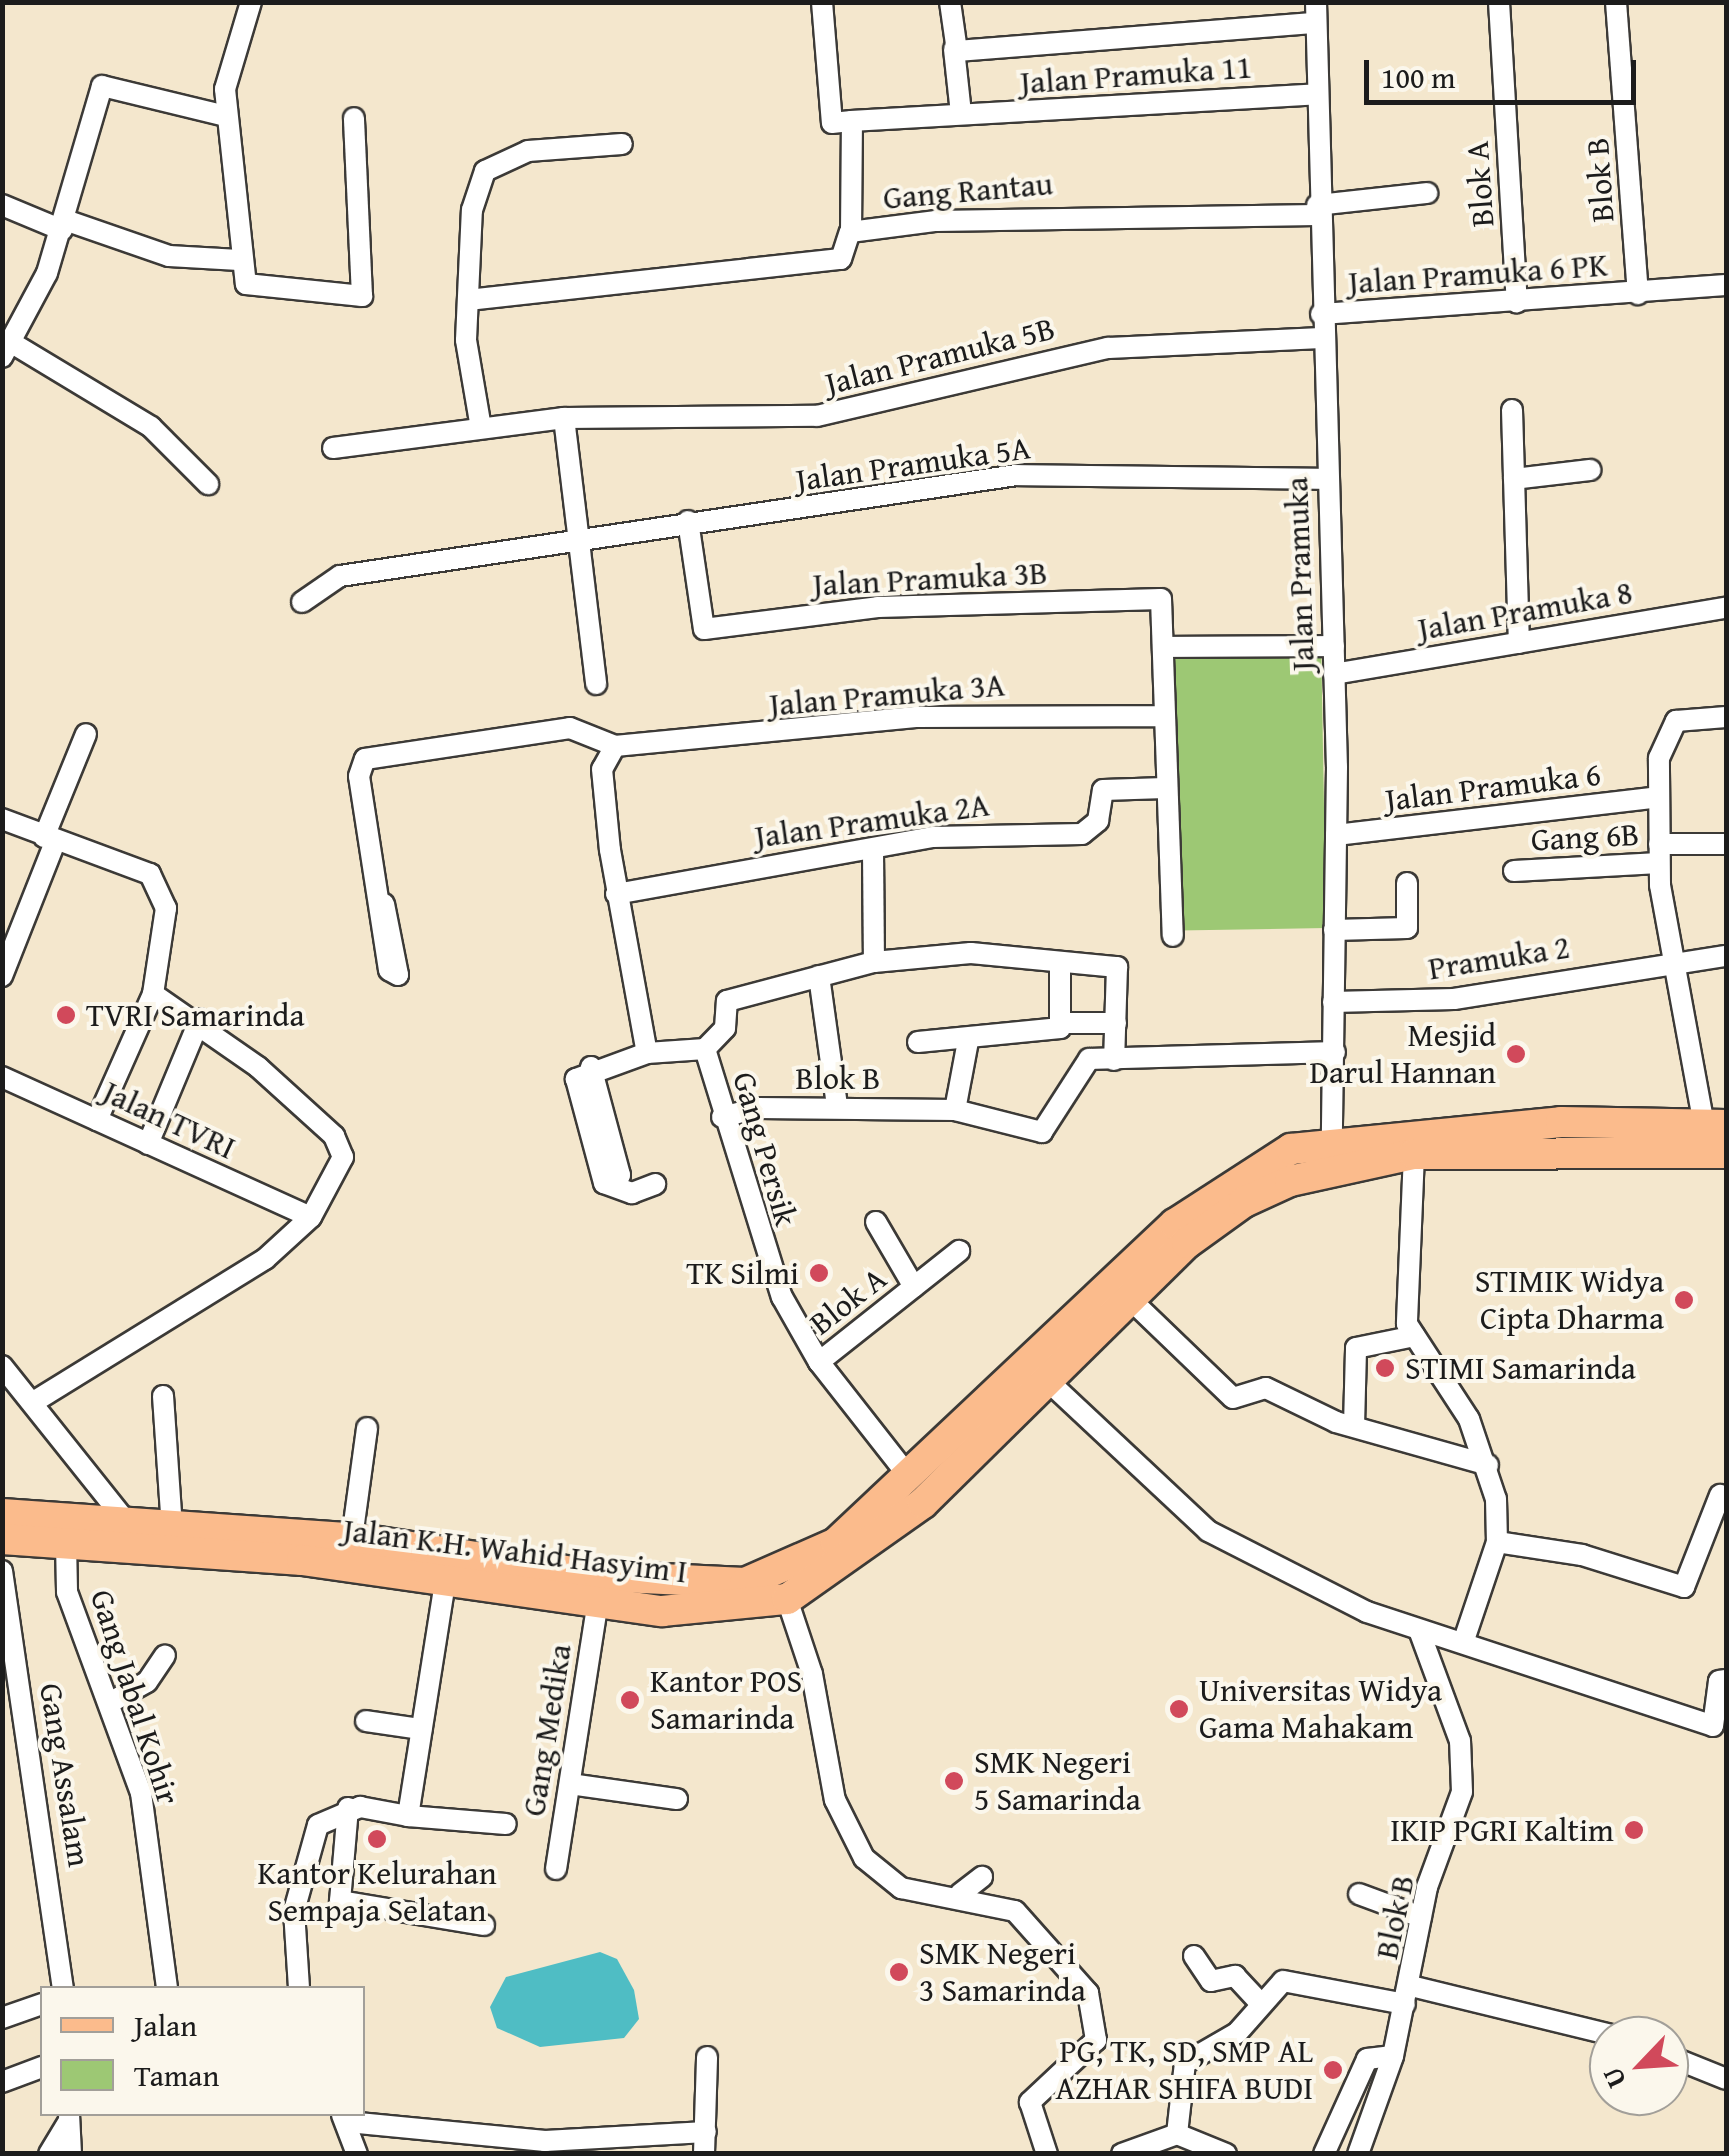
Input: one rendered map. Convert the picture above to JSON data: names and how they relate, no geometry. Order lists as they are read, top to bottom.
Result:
{
  "streets": {
    "main road": ["Jalan K.H. Wahid Hasyim I"],
    "street": [
      "Jalan Pramuka 11",
      "Blok B",
      "Blok A",
      "Gang Rantau",
      "Jalan Pramuka 6 PK",
      "Jalan Pramuka 5B",
      "Jalan Pramuka 5A",
      "Jalan Pramuka",
      "Jalan Pramuka 3B",
      "Jalan Pramuka 8",
      "Jalan Pramuka 3A",
      "Jalan Pramuka 6",
      "Jalan Pramuka 2A",
      "Gang 6B",
      "Pramuka 2",
      "Jalan TVRI",
      "Gang Persik",
      "Gang Jabal Kohir",
      "Gang Medika",
      "Gang Assalam"
    ]
  },
  "crossings": [
    ["Jalan Pramuka 11", "Jalan Pramuka"],
    ["Blok B", "Jalan Pramuka 6 PK"],
    ["Blok B", "Gang Persik"],
    ["Blok A", "Jalan Pramuka 6 PK"],
    ["Blok A", "Gang Persik"],
    ["Gang Rantau", "Jalan Pramuka"],
    ["Jalan Pramuka 6 PK", "Jalan Pramuka"],
    ["Jalan Pramuka 5B", "Jalan Pramuka"],
    ["Jalan Pramuka 5A", "Jalan Pramuka"],
    ["Jalan Pramuka 5A", "Jalan Pramuka 3B"],
    ["Jalan Pramuka", "Jalan Pramuka 8"],
    ["Jalan Pramuka", "Jalan Pramuka 6"],
    ["Jalan Pramuka", "Pramuka 2"],
    ["Jalan Pramuka", "Jalan K.H. Wahid Hasyim I"],
    ["Gang Persik", "Jalan K.H. Wahid Hasyim I"],
    ["Jalan K.H. Wahid Hasyim I", "Gang Jabal Kohir"],
    ["Jalan K.H. Wahid Hasyim I", "Gang Medika"],
    ["Jalan K.H. Wahid Hasyim I", "Gang Assalam"]
  ],
  "places": [
    "TVRI Samarinda",
    "Mesjid Darul Hannan",
    "TK Silmi",
    "STIMIK Widya Cipta Dharma",
    "STIMI Samarinda",
    "Kantor POS Samarinda",
    "Universitas Widya Gama Mahakam",
    "SMK Negeri 5 Samarinda",
    "IKIP PGRI Kaltim",
    "Kantor Kelurahan Sempaja Selatan",
    "SMK Negeri 3 Samarinda",
    "PG, TK, SD, SMP AL AZHAR SHIFA BUDI"
  ],
  "legend": ["Jalan", "Taman"],
  "scale_bar": "100 m",
  "north": "bottom left"
}
